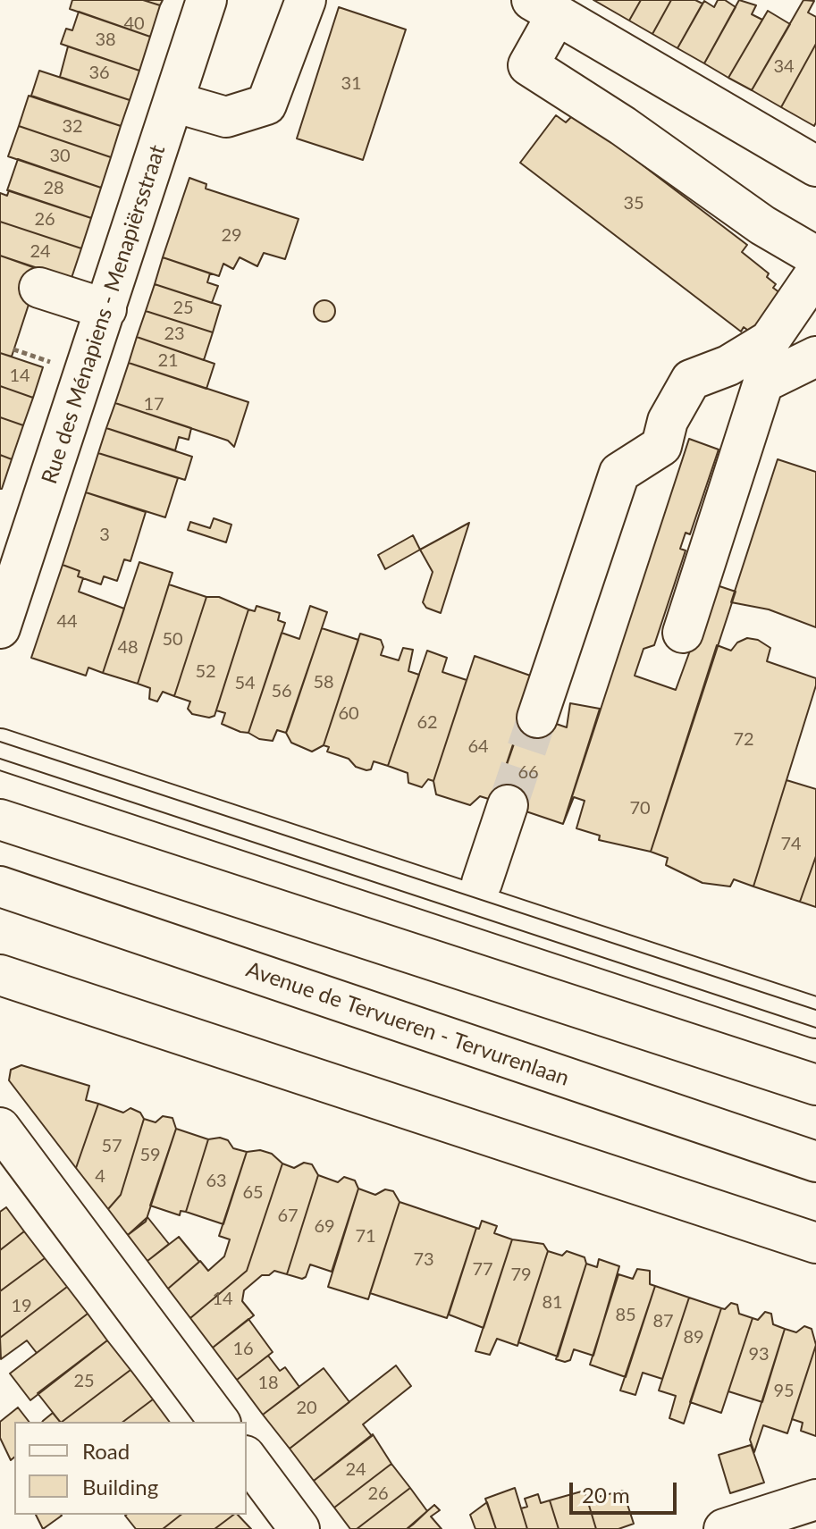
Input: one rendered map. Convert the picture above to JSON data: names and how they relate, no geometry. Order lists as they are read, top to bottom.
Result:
{
  "streets": {
    "main road": ["Rue des Ménapiens - Menapiërsstraat", "Avenue de Tervueren - Tervurenlaan"]
  },
  "house_numbers": [
    "40",
    "38",
    "34",
    "36",
    "31",
    "32",
    "30",
    "28",
    "35",
    "26",
    "29",
    "24",
    "25",
    "23",
    "21",
    "14",
    "17",
    "3",
    "44",
    "50",
    "48",
    "52",
    "58",
    "54",
    "56",
    "60",
    "62",
    "72",
    "64",
    "66",
    "70",
    "74",
    "57",
    "59",
    "4",
    "63",
    "65",
    "67",
    "69",
    "71",
    "73",
    "77",
    "79",
    "14",
    "81",
    "19",
    "85",
    "87",
    "89",
    "16",
    "93",
    "25",
    "18",
    "95",
    "20",
    "24",
    "26"
  ],
  "legend": ["Road", "Building"],
  "scale_bar": "20 m"
}
